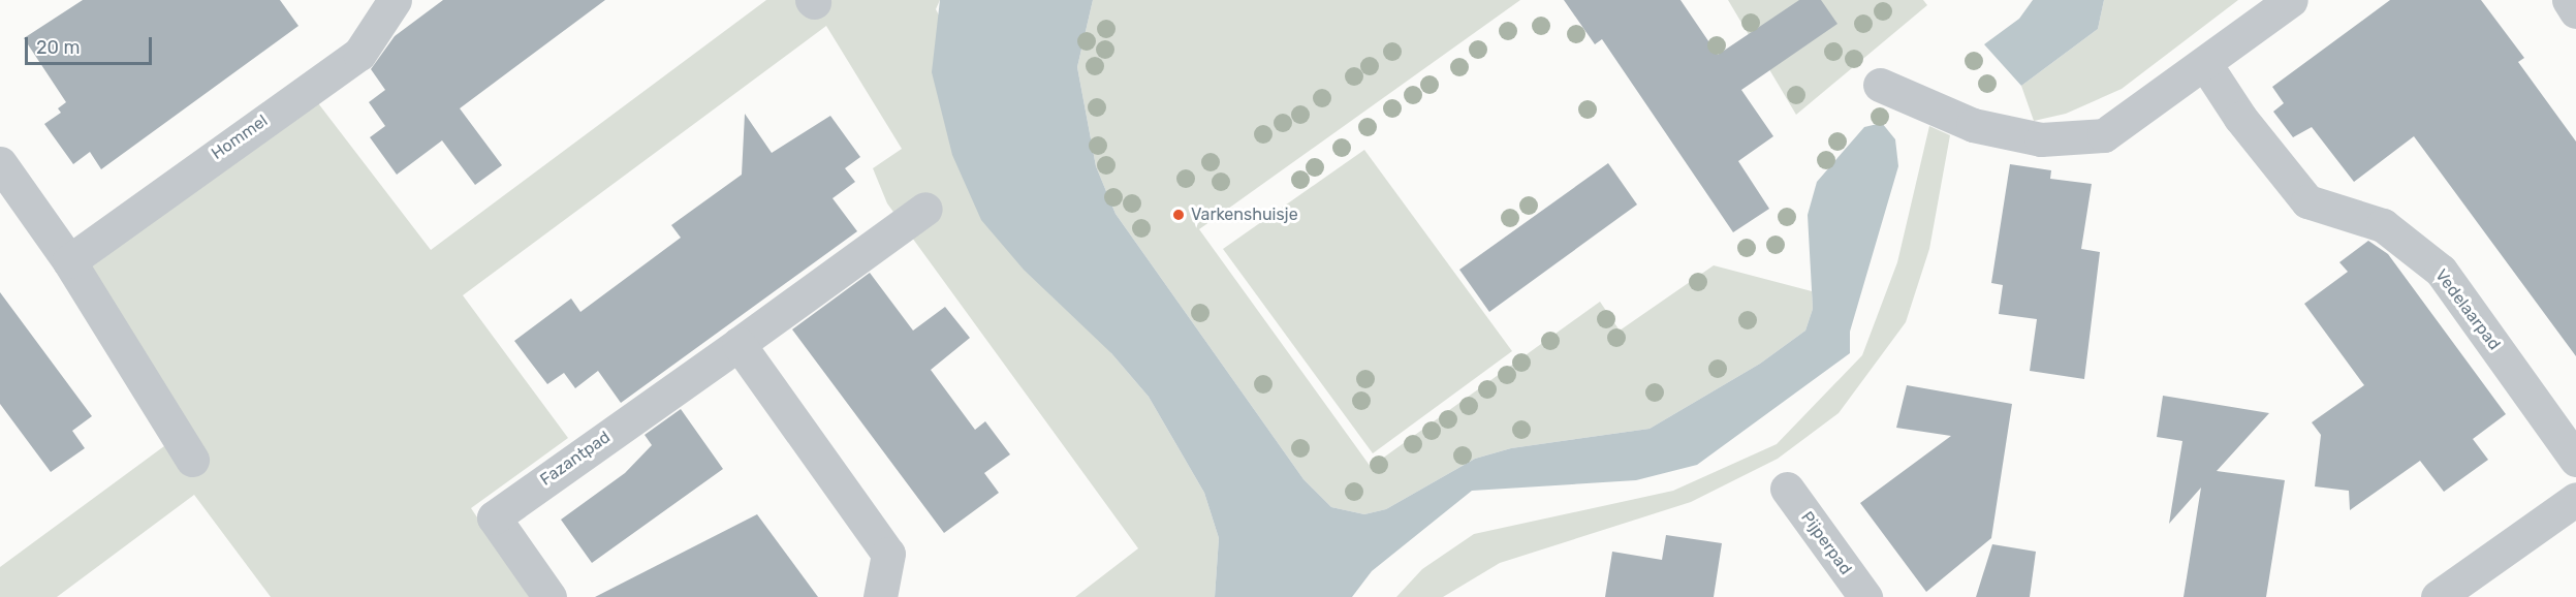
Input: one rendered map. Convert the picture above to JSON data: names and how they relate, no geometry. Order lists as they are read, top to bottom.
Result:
{
  "streets": {
    "street": [
      "Hommel",
      "Vedelaarpad",
      "Fazantpad",
      "Pijperpad"
    ]
  },
  "places": ["Varkenshuisje"],
  "scale_bar": "20 m"
}
